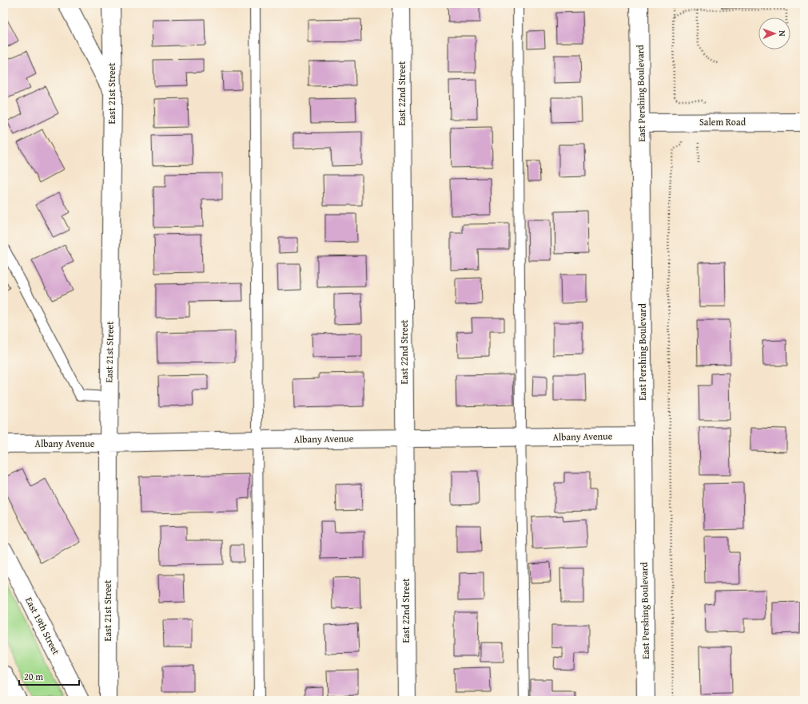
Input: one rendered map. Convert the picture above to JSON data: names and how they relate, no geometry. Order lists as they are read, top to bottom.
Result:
{
  "streets": {
    "street": [
      "East 21st Street",
      "East 22nd Street",
      "East Pershing Boulevard",
      "Salem Road",
      "Albany Avenue",
      "East 19th Street"
    ]
  },
  "crossings": [
    ["East 21st Street", "Albany Avenue"],
    ["East 22nd Street", "Albany Avenue"],
    ["East Pershing Boulevard", "Salem Road"],
    ["East Pershing Boulevard", "Albany Avenue"]
  ],
  "scale_bar": "20 m",
  "north": "right"
}
